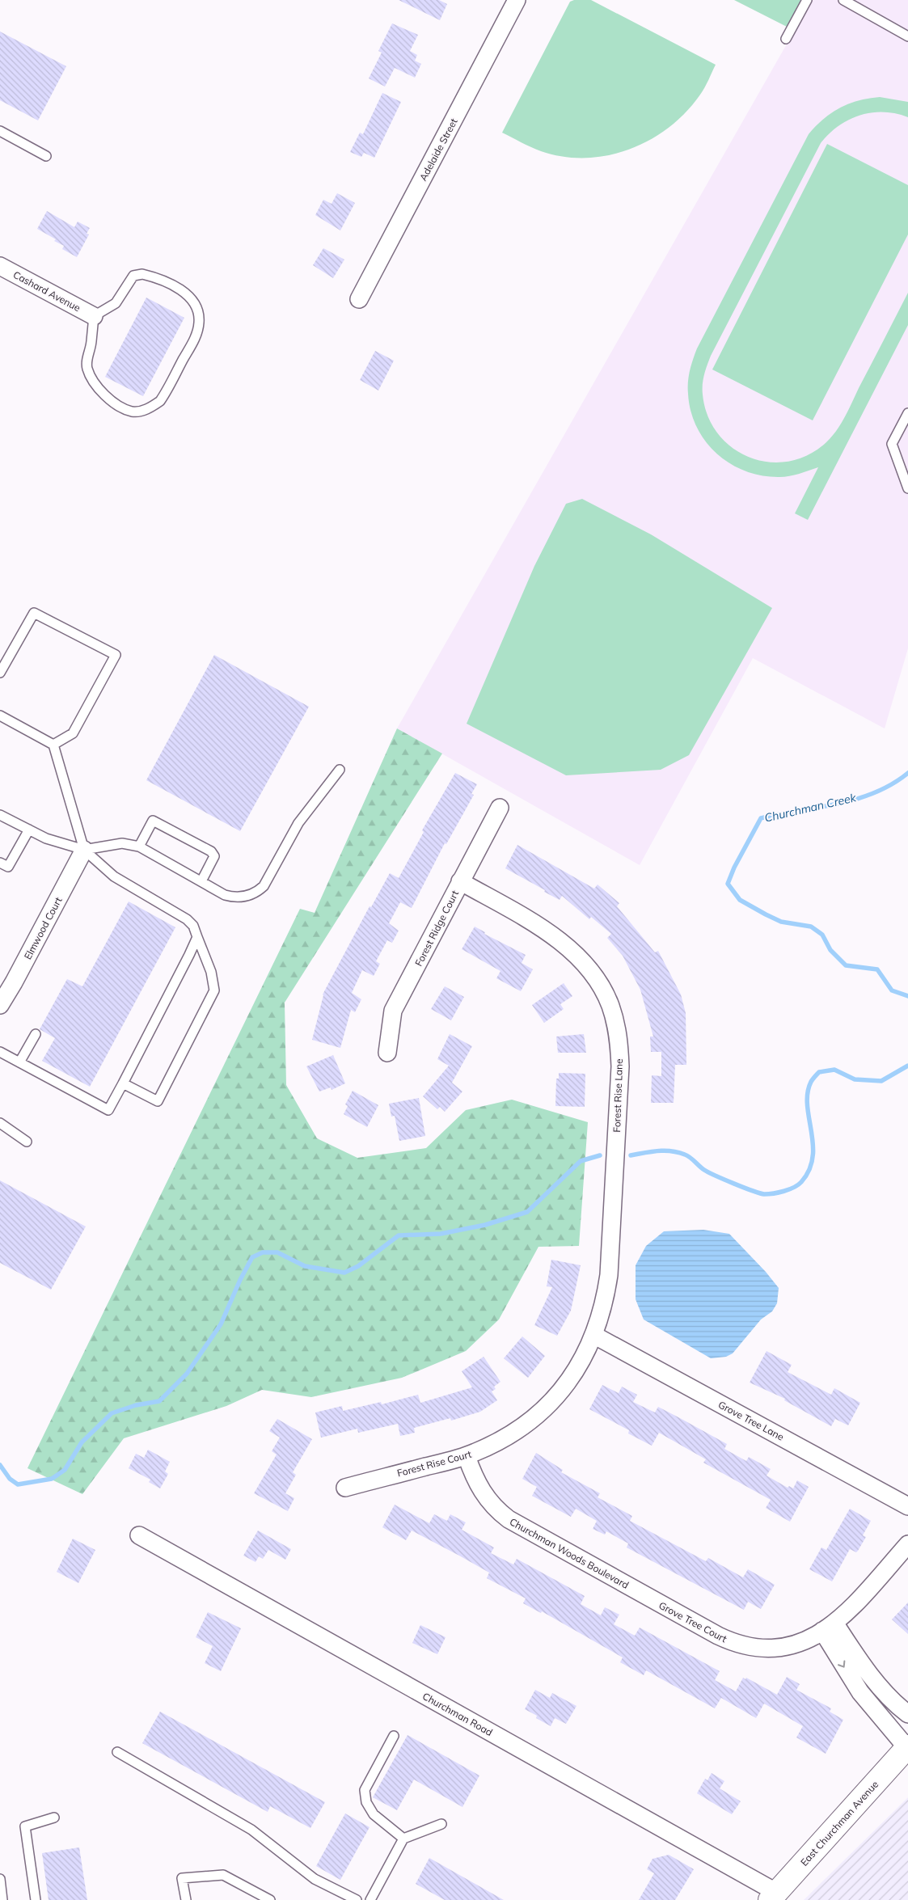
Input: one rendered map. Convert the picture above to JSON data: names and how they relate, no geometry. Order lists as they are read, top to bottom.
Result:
{
  "streets": {
    "street": [
      "Adelaide Street",
      "Cashard Avenue",
      "Elmwood Court",
      "Forest Ridge Court",
      "Forest Rise Lane",
      "Grove Tree Lane",
      "Forest Rise Court",
      "Churchman Woods Boulevard",
      "Grove Tree Court",
      "Churchman Road",
      "East Churchman Avenue"
    ]
  },
  "crossings": [
    ["Forest Ridge Court", "Forest Rise Lane"],
    ["Forest Rise Lane", "Grove Tree Lane"],
    ["Forest Rise Lane", "Forest Rise Court"],
    ["Grove Tree Lane", "Forest Rise Court"],
    ["Forest Rise Court", "Churchman Woods Boulevard"],
    ["Churchman Woods Boulevard", "Grove Tree Court"],
    ["Churchman Road", "East Churchman Avenue"]
  ],
  "water": ["Churchman Creek"]
}
